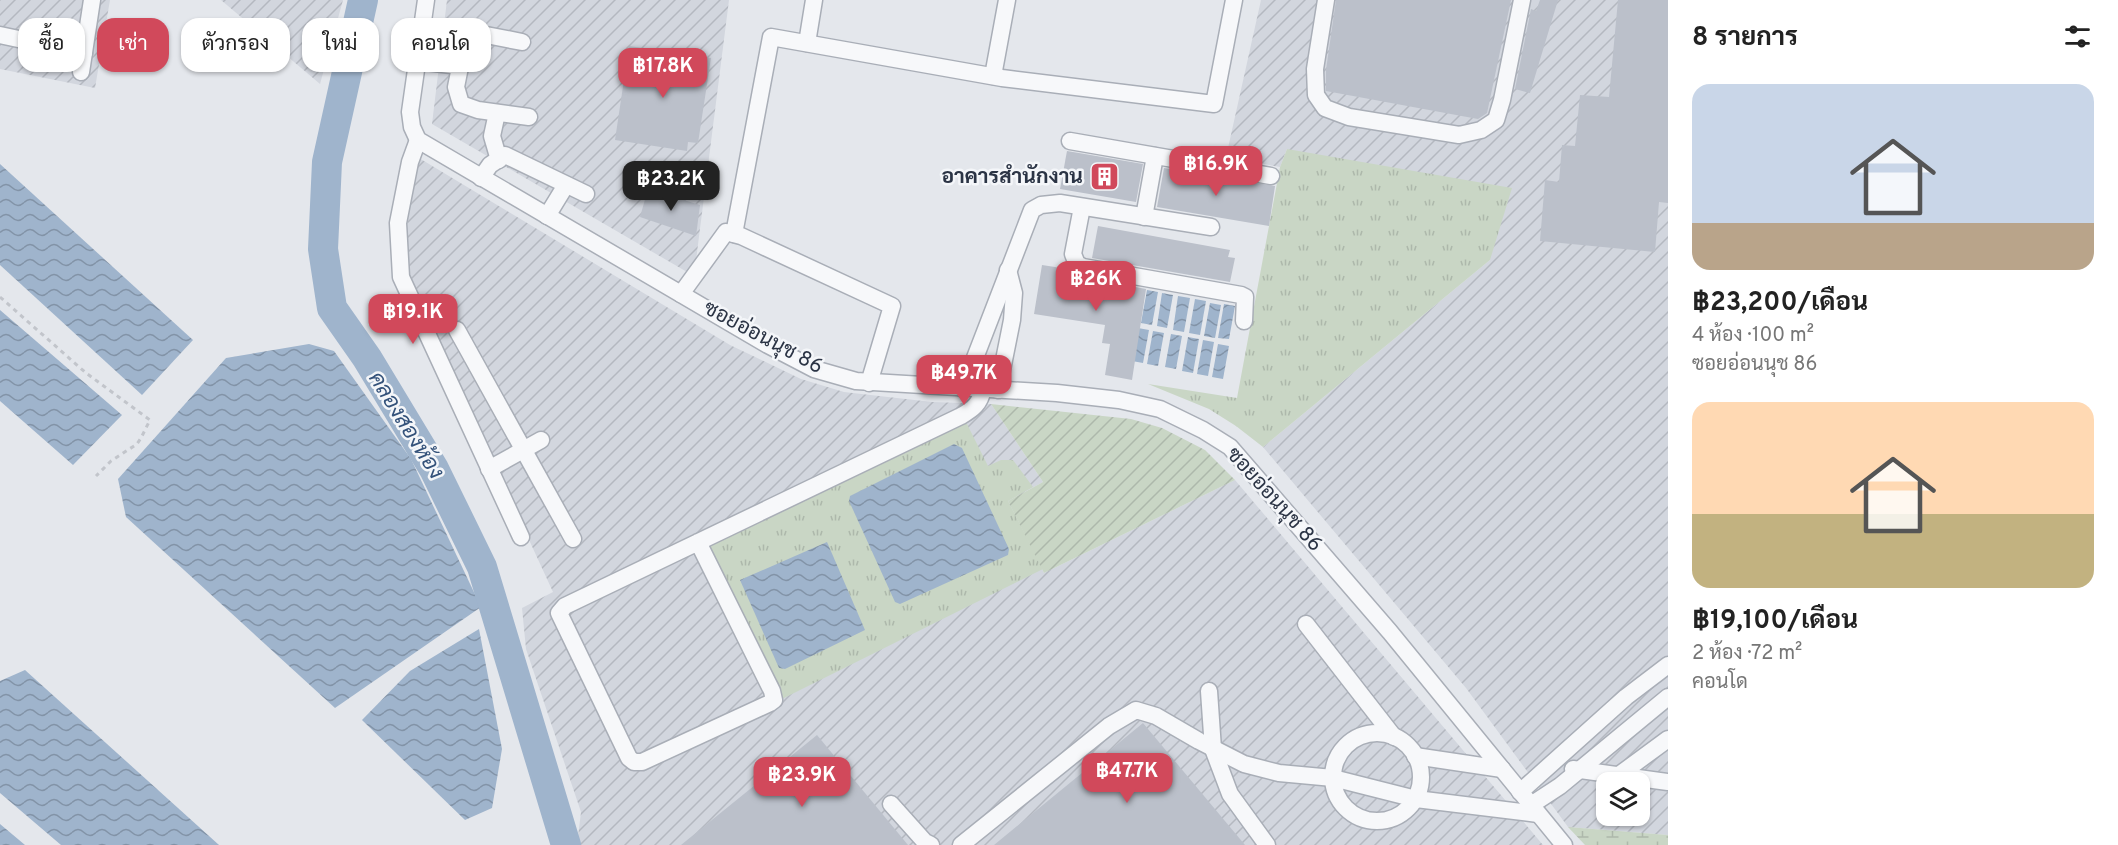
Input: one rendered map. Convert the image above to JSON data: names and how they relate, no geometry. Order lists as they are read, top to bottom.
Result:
{
  "streets": {
    "street": ["ซอยอ่อนนุช 86"]
  },
  "water": ["คลองสองห้อง"],
  "places": {
    "building": ["อาคารสำนักงาน"]
  },
  "page": {
    "heading": "8 รายการ",
    "chip": [
      "ซื้อ",
      "เช่า",
      "ตัวกรอง",
      "ใหม่",
      "คอนโด"
    ],
    "price": [
      "฿17.8K",
      "฿16.9K",
      "฿23.2K",
      "฿26K",
      "฿19.1K",
      "฿49.7K",
      "฿47.7K",
      "฿23.9K"
    ],
    "list": [
      {
        "name": "฿23,200/เดือน",
        "note": "4 ห้อง · 100 m² · ซอยอ่อนนุช 86"
      },
      {
        "name": "฿19,100/เดือน",
        "note": "2 ห้อง · 72 m² · คอนโด"
      }
    ]
  }
}
